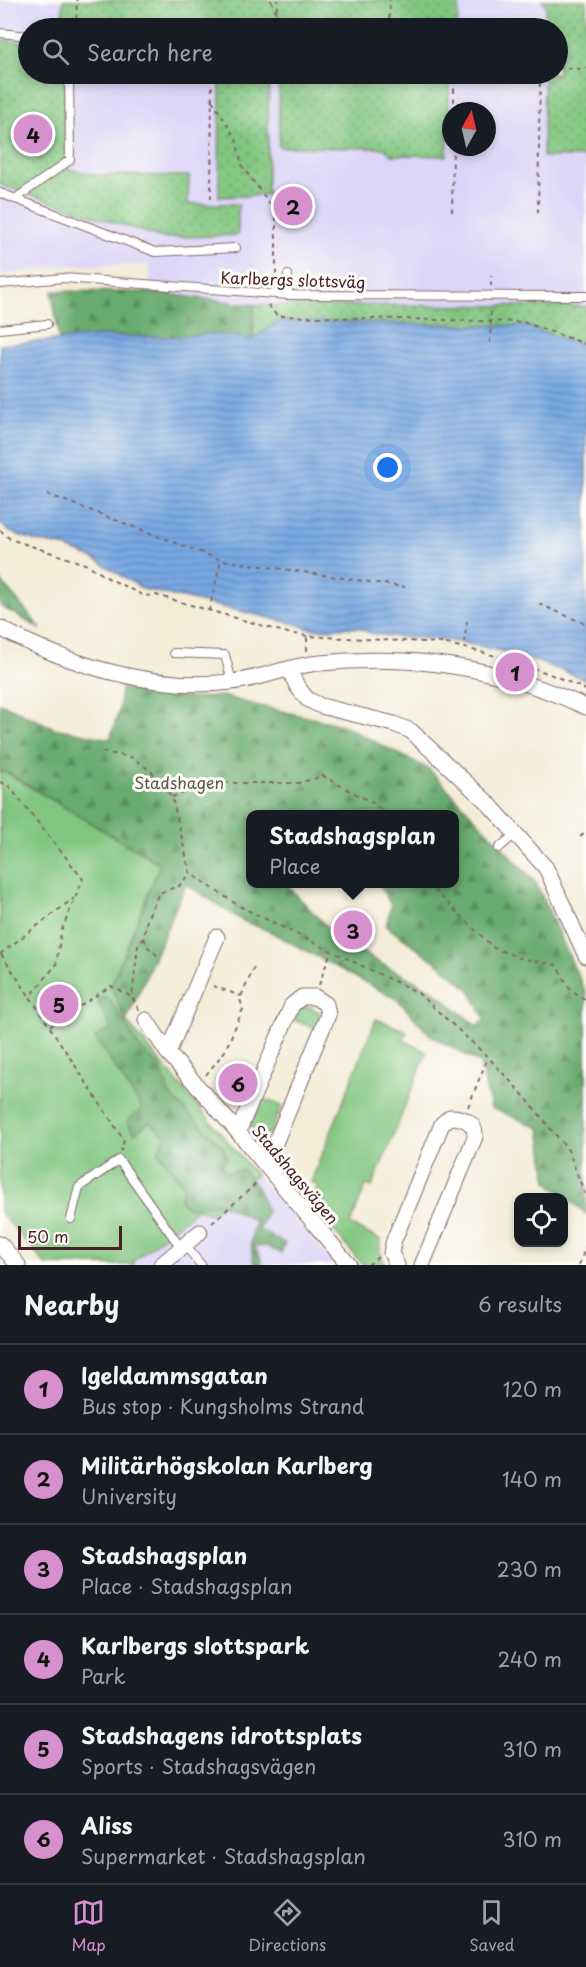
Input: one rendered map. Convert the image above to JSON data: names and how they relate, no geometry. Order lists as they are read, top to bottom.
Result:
{
  "streets": {
    "street": ["Stadshagsvägen"],
    "lane": ["Karlbergs slottsväg"]
  },
  "parks": ["Stadshagen"],
  "scale_bar": "50 m",
  "north": "top",
  "page": {
    "search": "Search here",
    "pins": [
      "4",
      "2",
      "1",
      "3",
      "5",
      "6"
    ],
    "popup": ["Stadshagsplan", "Place"],
    "scale": "50 m",
    "heading": ["Nearby", "6 results"],
    "list": [
      {
        "mark": "1",
        "name": "Igeldammsgatan",
        "note": "Bus stop · Kungsholms Strand",
        "value": "120 m"
      },
      {
        "mark": "2",
        "name": "Militärhögskolan Karlberg",
        "note": "University",
        "value": "140 m"
      },
      {
        "mark": "3",
        "name": "Stadshagsplan",
        "note": "Place · Stadshagsplan",
        "value": "230 m"
      },
      {
        "mark": "4",
        "name": "Karlbergs slottspark",
        "note": "Park",
        "value": "240 m"
      },
      {
        "mark": "5",
        "name": "Stadshagens idrottsplats",
        "note": "Sports · Stadshagsvägen",
        "value": "310 m"
      },
      {
        "mark": "6",
        "name": "Aliss",
        "note": "Supermarket · Stadshagsplan",
        "value": "310 m"
      }
    ],
    "nav": ["Map", "Directions", "Saved"]
  }
}
